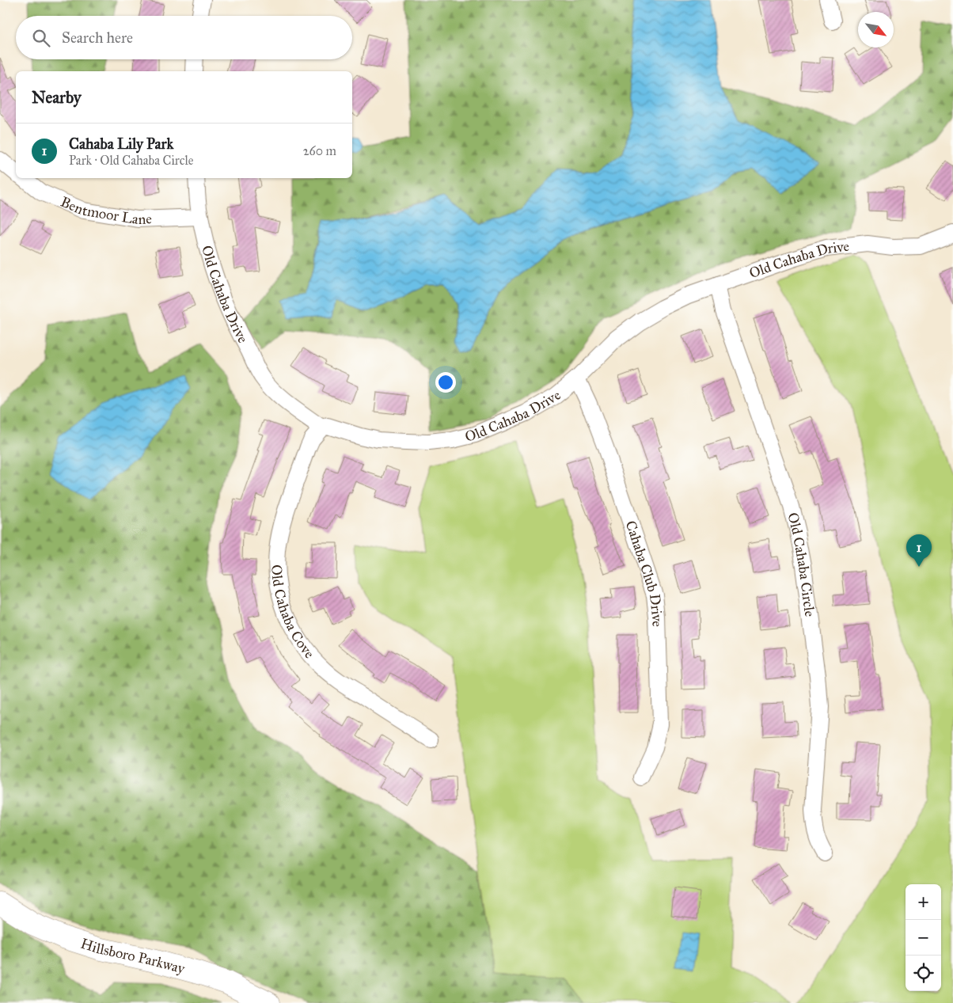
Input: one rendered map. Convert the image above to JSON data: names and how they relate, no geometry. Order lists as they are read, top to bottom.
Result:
{
  "streets": {
    "street": [
      "Bentmoor Lane",
      "Old Cahaba Drive",
      "Old Cahaba Circle",
      "Cahaba Club Drive",
      "Old Cahaba Cove",
      "Hillsboro Parkway"
    ]
  },
  "crossings": [
    ["Bentmoor Lane", "Old Cahaba Drive"],
    ["Old Cahaba Drive", "Old Cahaba Circle"],
    ["Old Cahaba Drive", "Cahaba Club Drive"],
    ["Old Cahaba Drive", "Old Cahaba Cove"]
  ],
  "north": "bottom right",
  "page": {
    "search": "Search here",
    "heading": "Nearby",
    "list": [
      {
        "mark": "1",
        "name": "Cahaba Lily Park",
        "note": "Park · Old Cahaba Circle",
        "value": "260 m"
      }
    ],
    "pins": "1",
    "map_buttons": ["+", "−"]
  }
}
